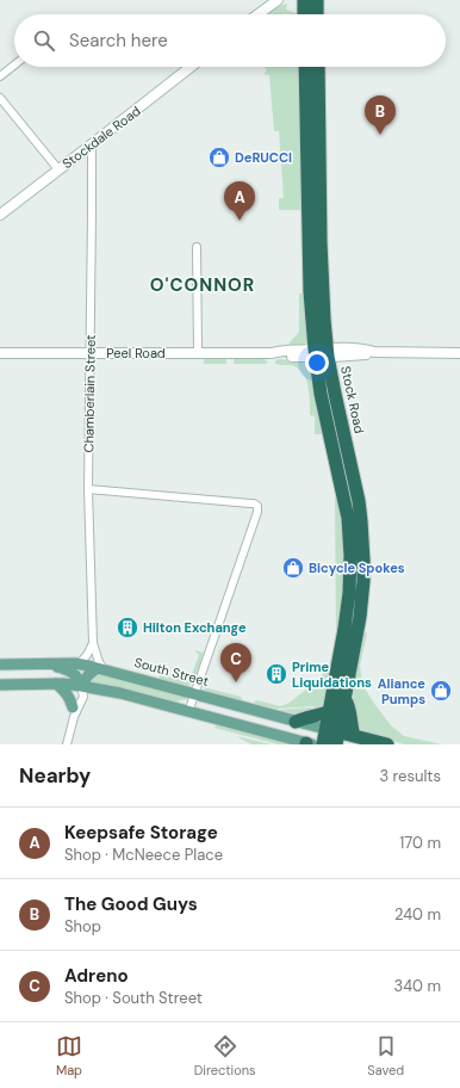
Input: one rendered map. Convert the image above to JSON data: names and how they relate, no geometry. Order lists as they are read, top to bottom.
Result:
{
  "streets": {
    "highway": ["Stock Road", "South Street"],
    "street": ["Stockdale Road", "Peel Road", "Chamberlain Street"]
  },
  "crossings": [
    ["Stockdale Road", "Chamberlain Street"],
    ["Peel Road", "Chamberlain Street"],
    ["Peel Road", "Stock Road"],
    ["Chamberlain Street", "South Street"],
    ["Stock Road", "South Street"]
  ],
  "districts": ["O'CONNOR"],
  "places": {
    "shop": ["DeRUCCI", "Bicycle Spokes", "Aliance Pumps"],
    "building": ["Hilton Exchange", "Prime Liquidations"]
  },
  "page": {
    "search": "Search here",
    "pins": ["B", "A", "C"],
    "heading": ["Nearby", "3 results"],
    "list": [
      {
        "mark": "A",
        "name": "Keepsafe Storage",
        "note": "Shop · McNeece Place",
        "value": "170 m"
      },
      {
        "mark": "B",
        "name": "The Good Guys",
        "note": "Shop",
        "value": "240 m"
      },
      {
        "mark": "C",
        "name": "Adreno",
        "note": "Shop · South Street",
        "value": "340 m"
      }
    ],
    "nav": ["Map", "Directions", "Saved"]
  }
}
